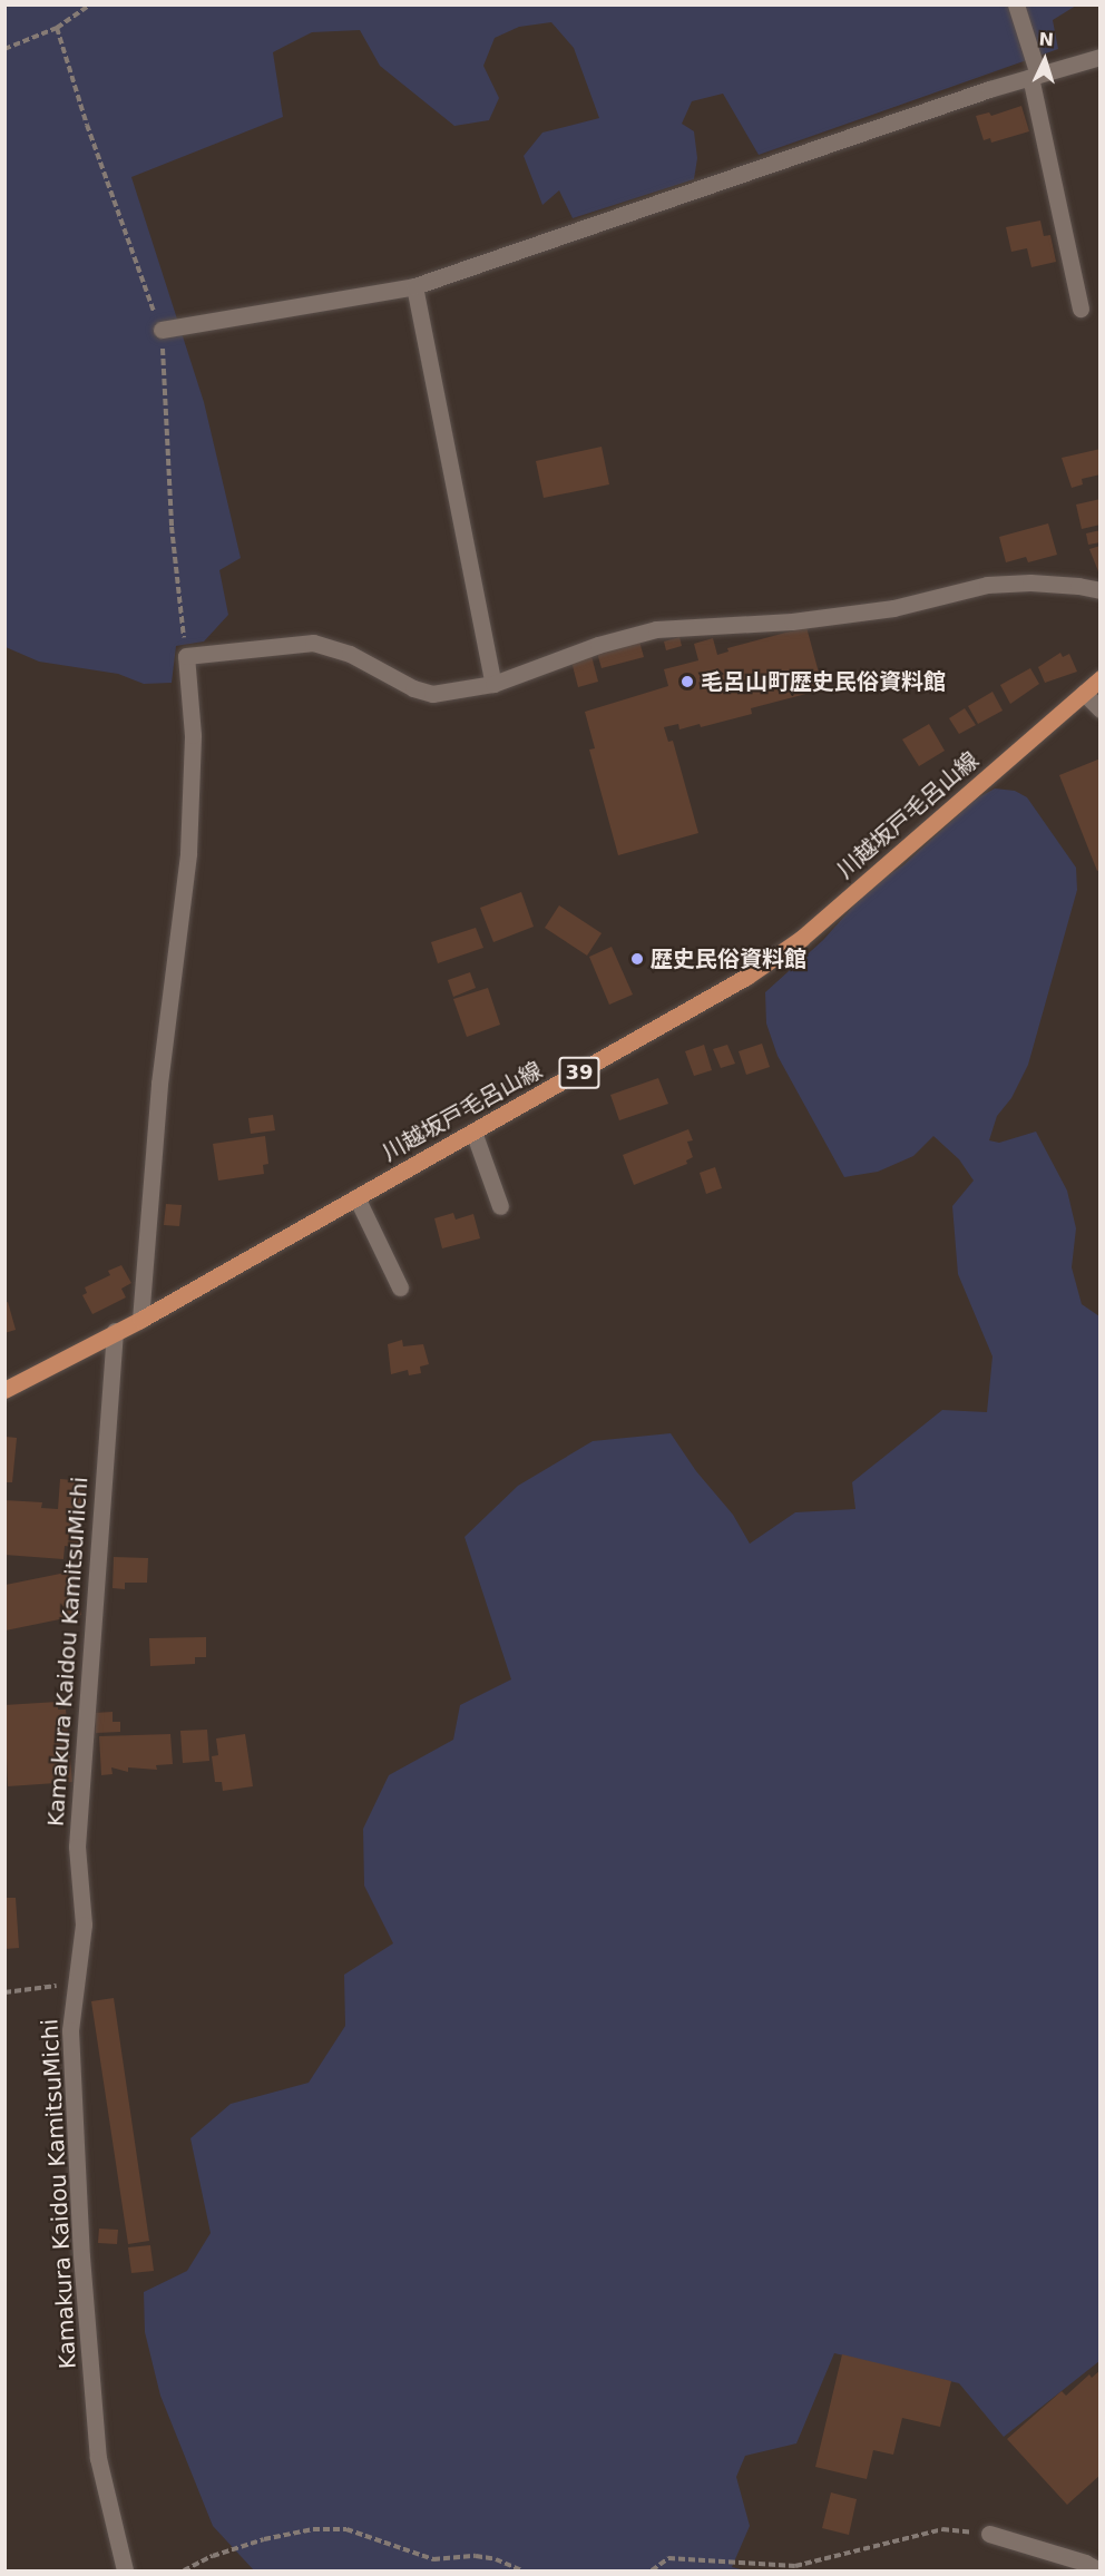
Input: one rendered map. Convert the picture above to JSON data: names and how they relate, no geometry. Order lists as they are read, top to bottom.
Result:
{
  "streets": {
    "main road": ["川越坂戸毛呂山線", "39"],
    "street": ["Kamakura Kaidou KamitsuMichi"]
  },
  "crossings": [
    ["川越坂戸毛呂山線", "Kamakura Kaidou KamitsuMichi"]
  ],
  "places": ["毛呂山町歴史民俗資料館", "歴史民俗資料館"],
  "north": "top"
}
